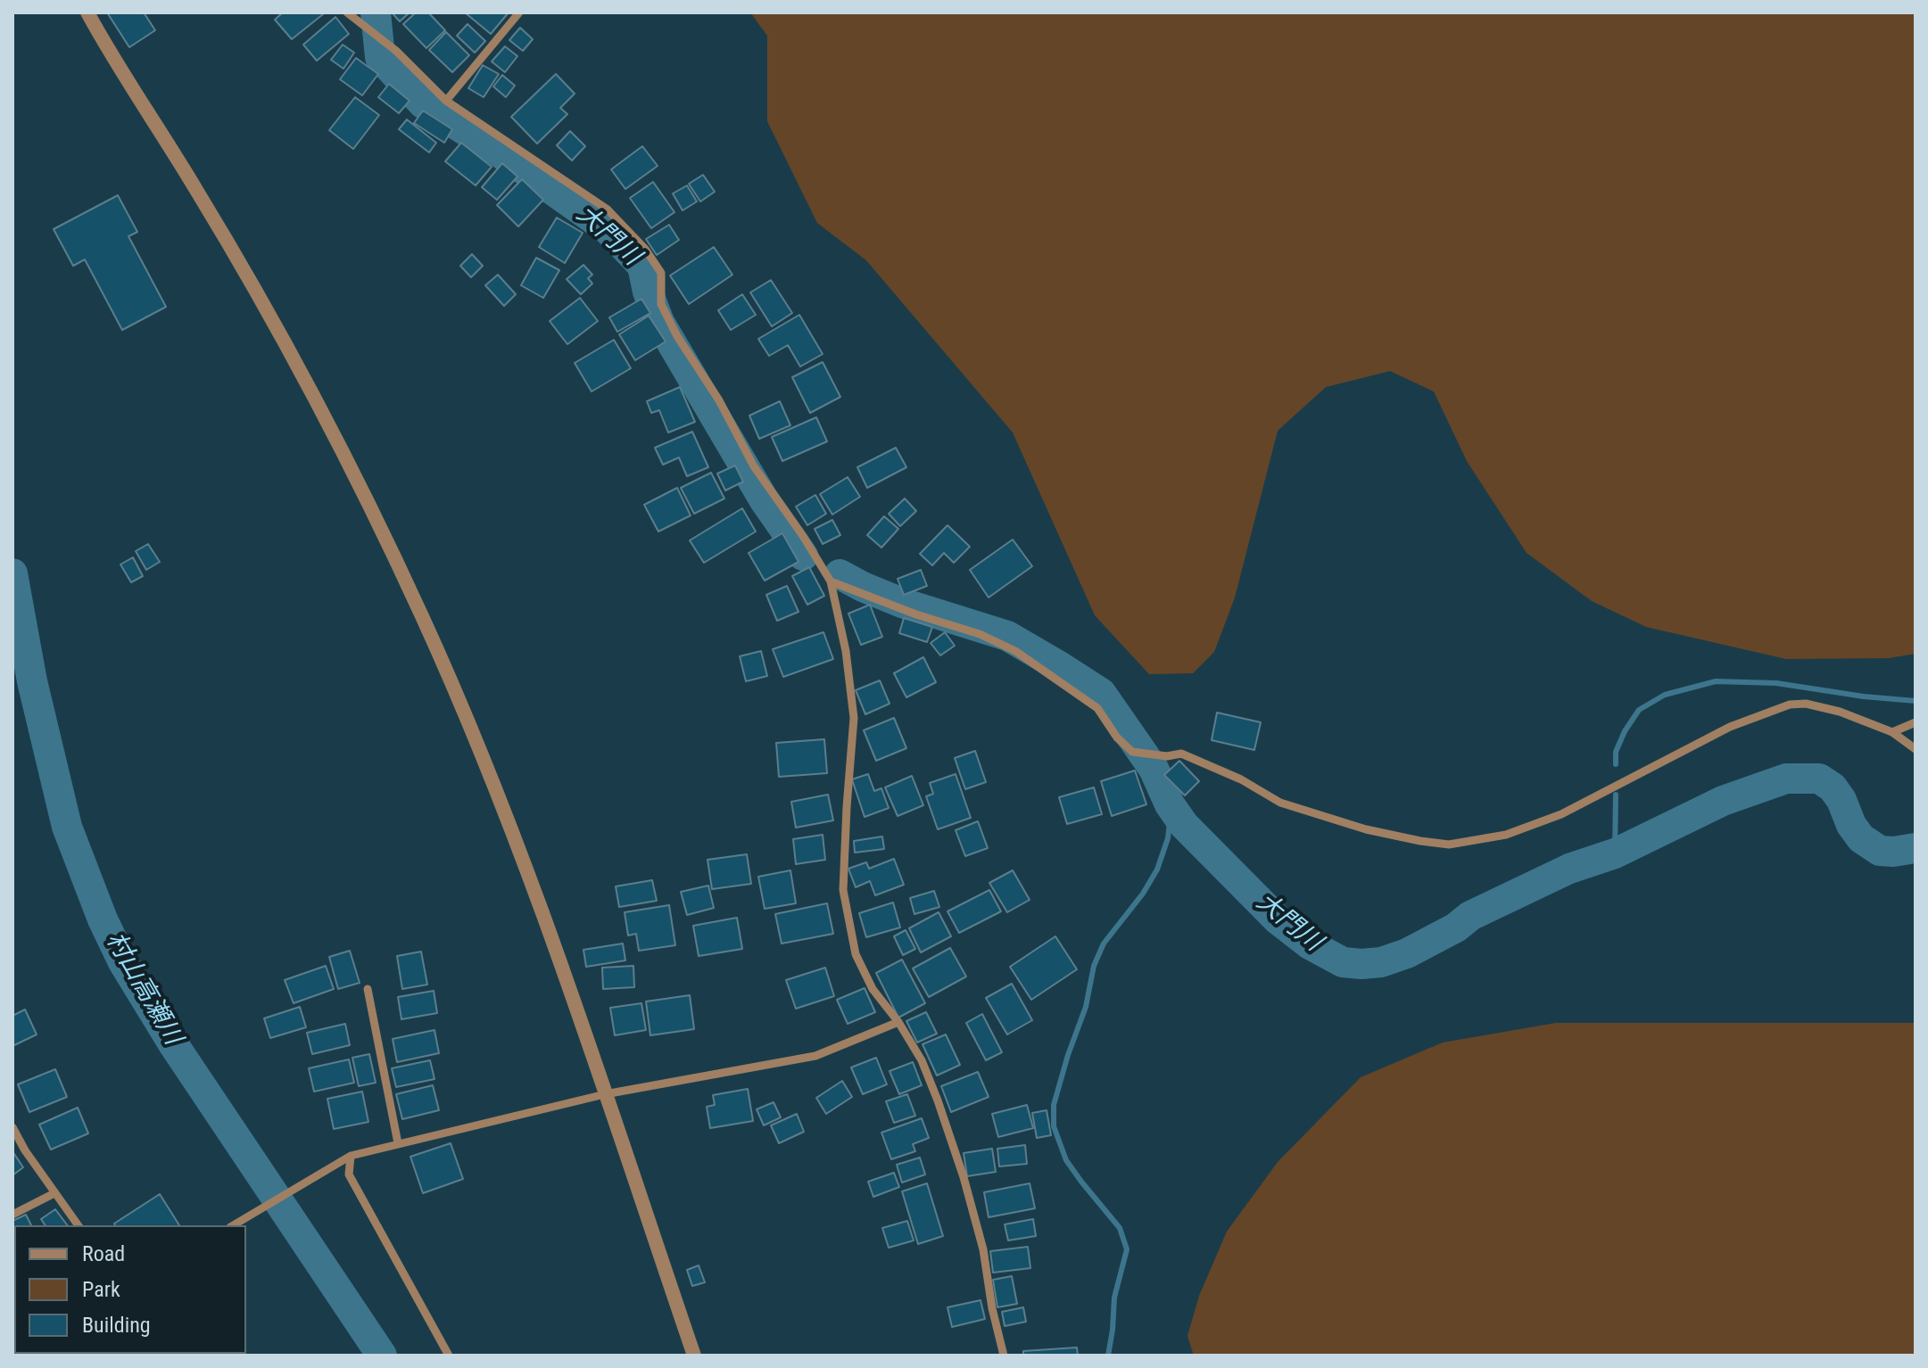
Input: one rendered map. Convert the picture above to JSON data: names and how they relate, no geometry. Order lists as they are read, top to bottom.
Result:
{
  "water": ["大門川", "村山高瀬川"],
  "legend": ["Road", "Park", "Building"]
}
